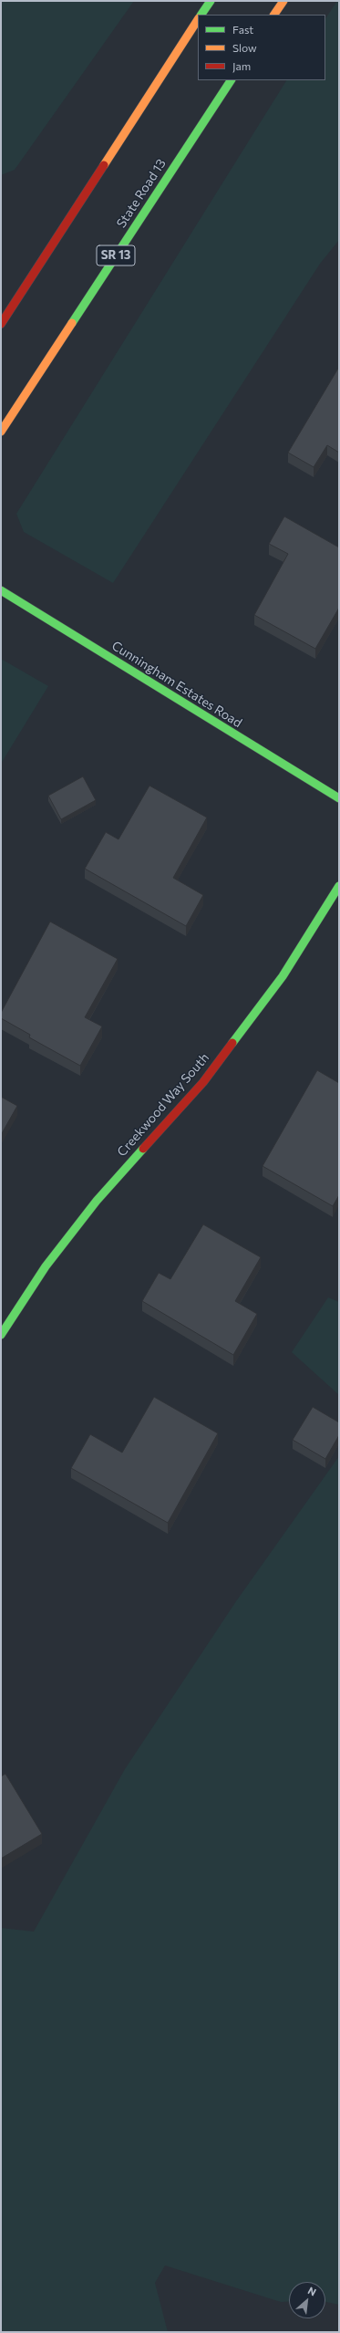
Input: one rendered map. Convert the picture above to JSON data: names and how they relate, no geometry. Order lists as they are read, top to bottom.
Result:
{
  "streets": {
    "street": [
      "State Road 13",
      "SR 13",
      "Cunningham Estates Road",
      "Creekwood Way South"
    ]
  },
  "legend": ["Fast", "Slow", "Jam"],
  "north": "top right"
}
